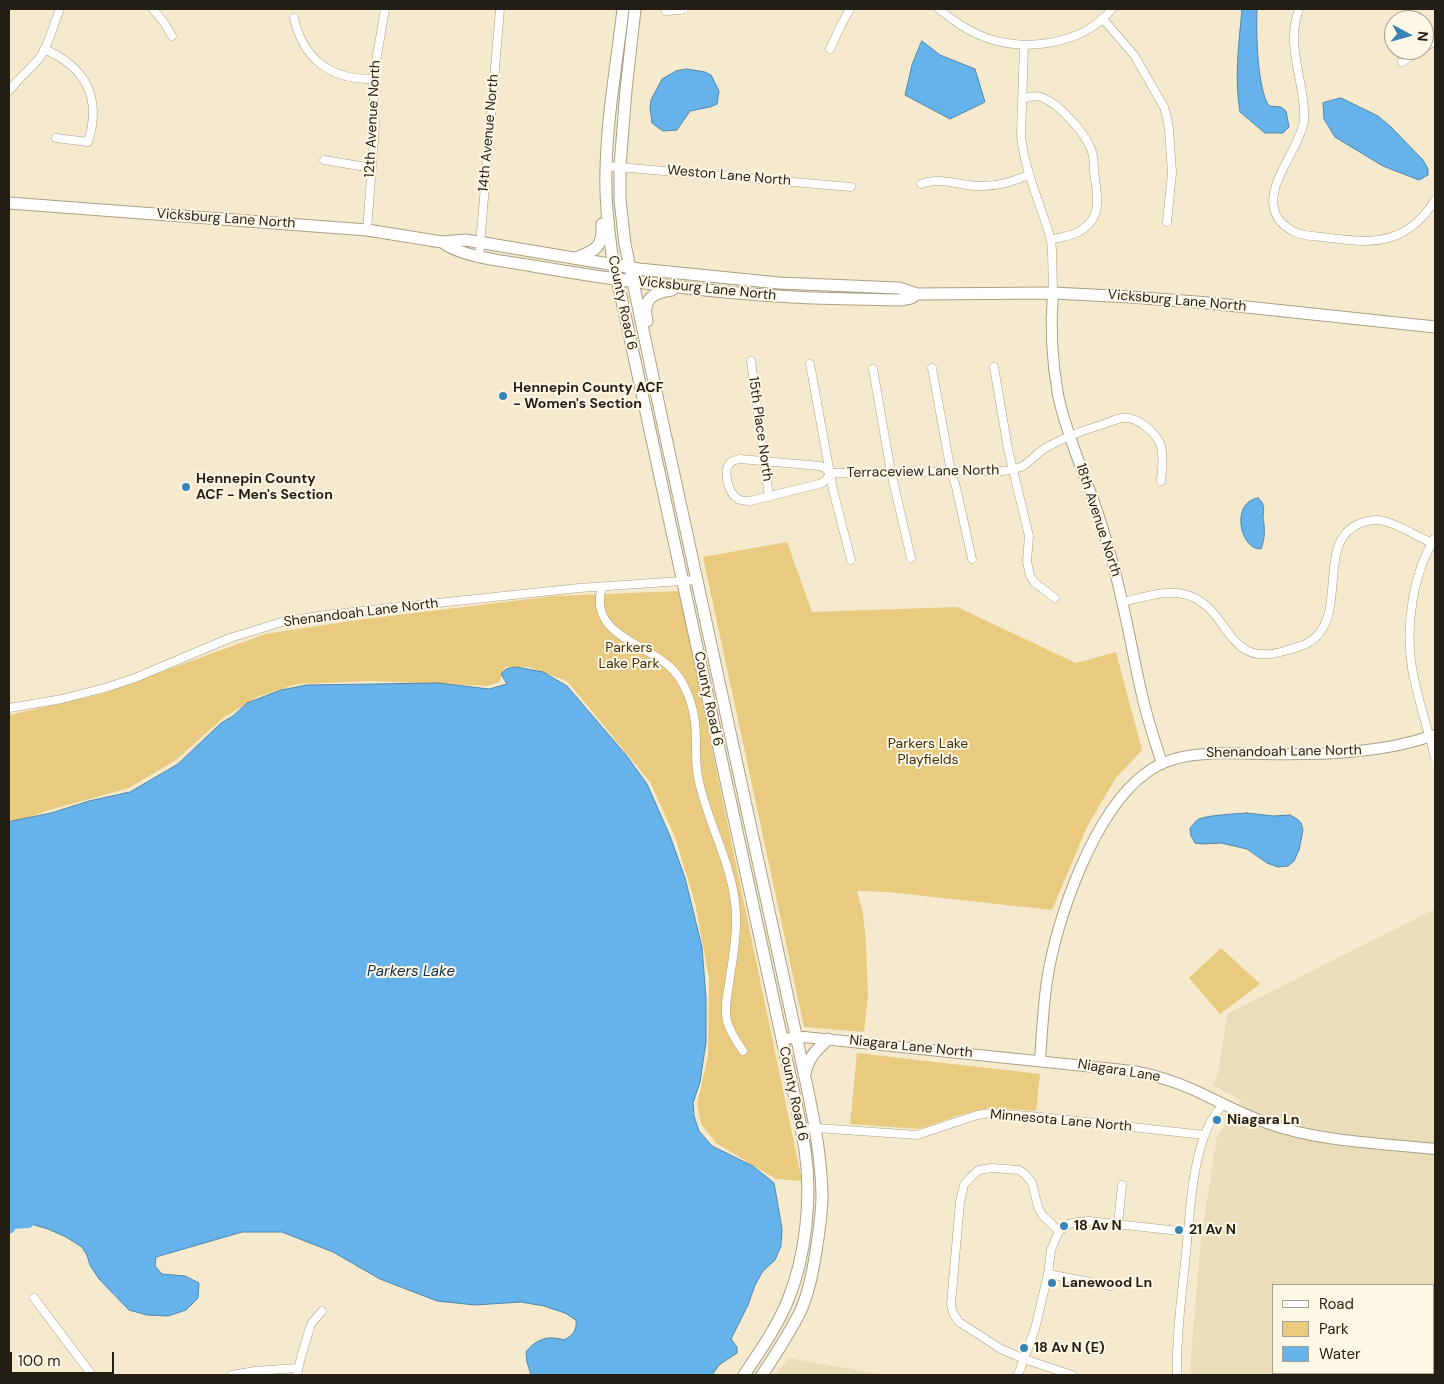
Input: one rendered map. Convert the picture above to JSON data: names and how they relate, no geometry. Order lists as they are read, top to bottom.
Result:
{
  "streets": {
    "main road": ["Vicksburg Lane North", "County Road 6"],
    "street": [
      "12th Avenue North",
      "14th Avenue North",
      "Weston Lane North",
      "15th Place North",
      "Terraceview Lane North",
      "18th Avenue North",
      "Shenandoah Lane North",
      "Niagara Lane North",
      "Niagara Lane",
      "Minnesota Lane North"
    ]
  },
  "crossings": [
    ["12th Avenue North", "Vicksburg Lane North"],
    ["14th Avenue North", "Vicksburg Lane North"],
    ["Weston Lane North", "County Road 6"],
    ["Vicksburg Lane North", "County Road 6"],
    ["Vicksburg Lane North", "18th Avenue North"],
    ["County Road 6", "Shenandoah Lane North"],
    ["County Road 6", "Niagara Lane North"],
    ["County Road 6", "Minnesota Lane North"],
    ["15th Place North", "Terraceview Lane North"],
    ["Terraceview Lane North", "18th Avenue North"],
    ["18th Avenue North", "Shenandoah Lane North"],
    ["Niagara Lane North", "Niagara Lane"]
  ],
  "water": ["Parkers Lake"],
  "parks": ["Parkers Lake Park", "Parkers Lake Playfields"],
  "places": [
    "Hennepin County ACF - Women's Section",
    "Hennepin County ACF - Men's Section",
    "Niagara Ln",
    "18 Av N",
    "21 Av N",
    "Lanewood Ln",
    "18 Av N (E)"
  ],
  "legend": ["Road", "Park", "Water"],
  "scale_bar": "100 m",
  "north": "right"
}
